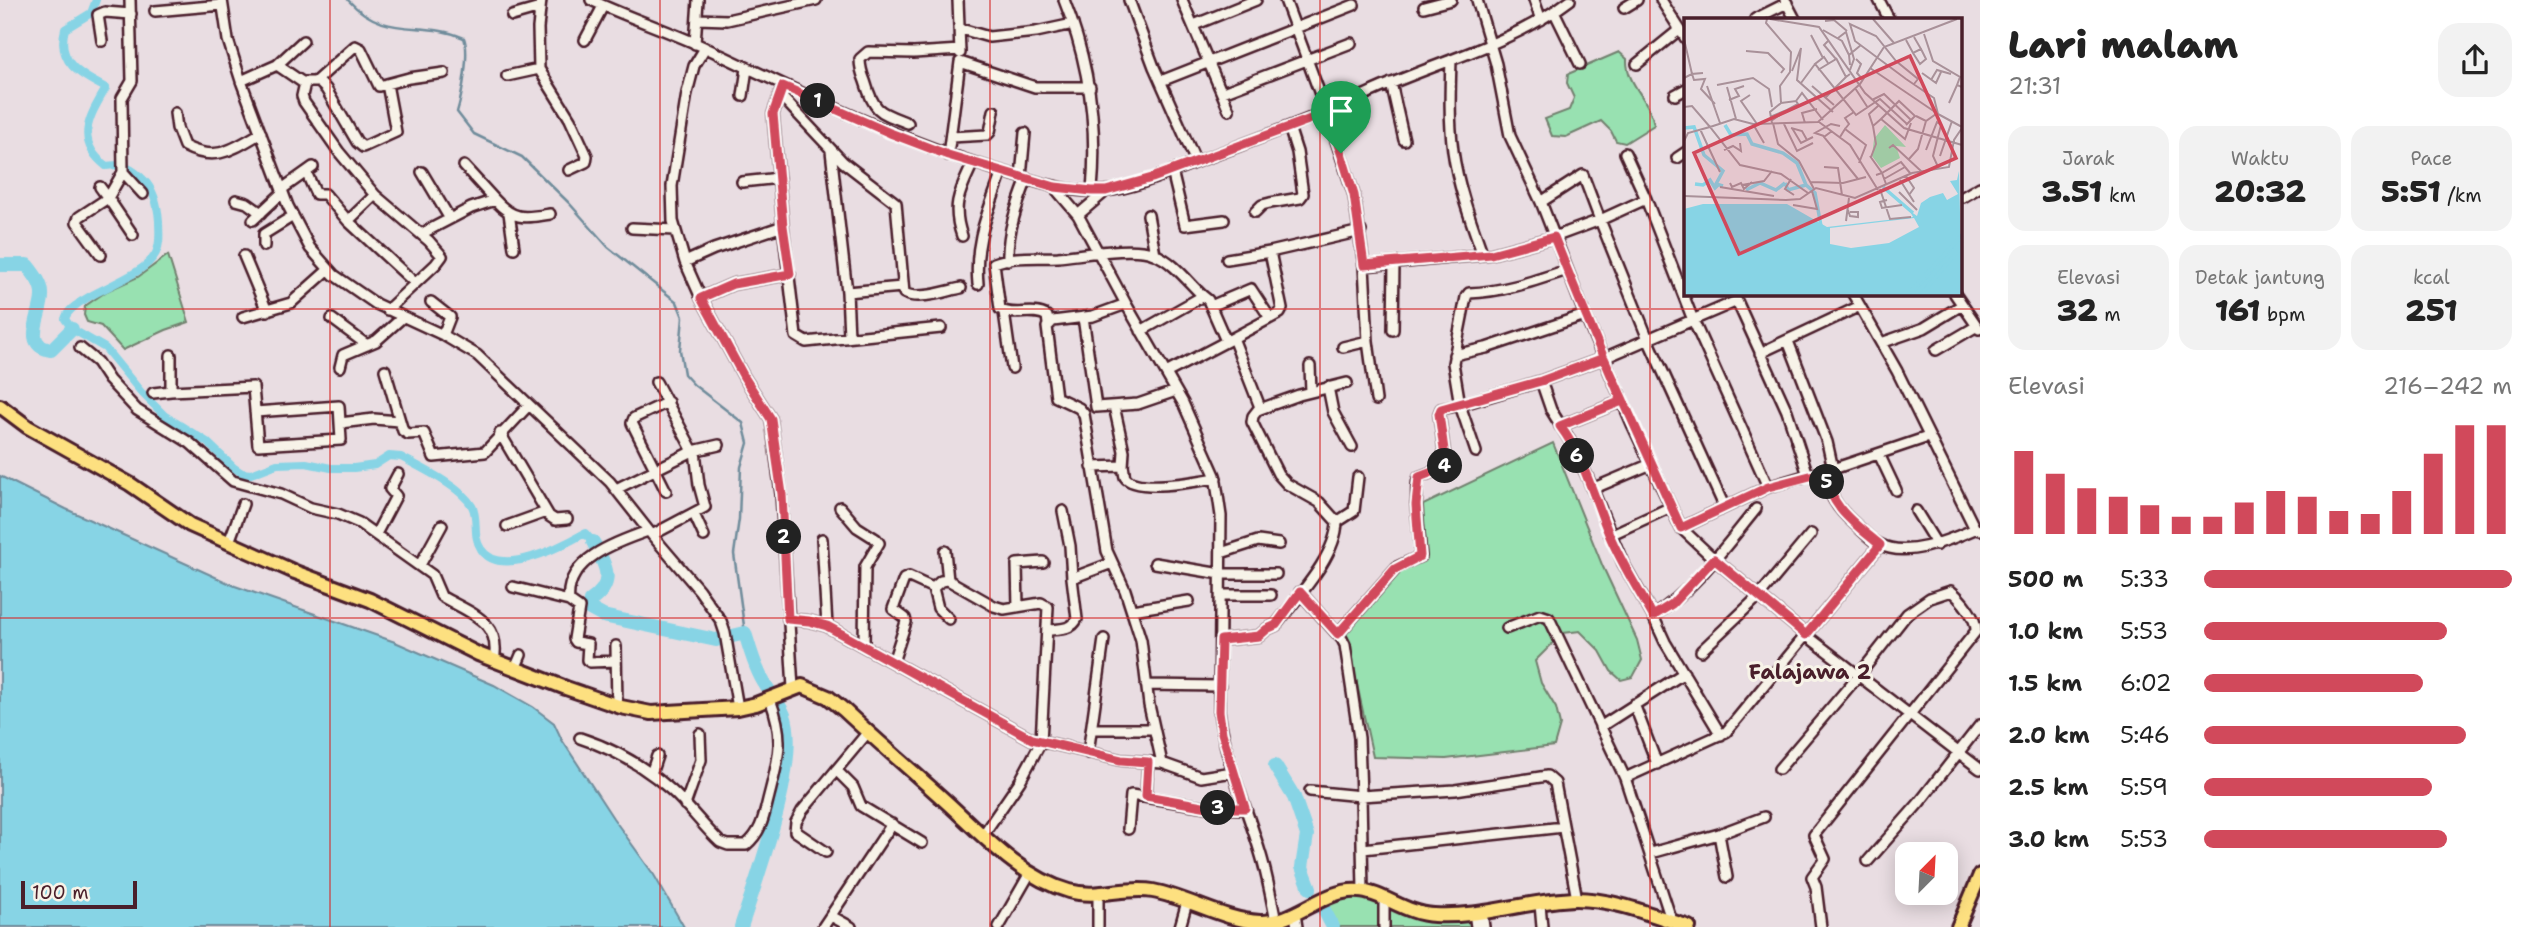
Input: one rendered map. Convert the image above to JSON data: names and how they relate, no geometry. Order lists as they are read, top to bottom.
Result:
{
  "districts": ["Falajawa 2"],
  "scale_bar": "100 m",
  "north": "top right",
  "page": {
    "heading": ["Lari malam", "21:31"],
    "pins": [
      "1",
      "6",
      "4",
      "5",
      "2",
      "3"
    ],
    "stats": [
      ["Jarak", "3.51 km"],
      ["Waktu", "20:32"],
      ["Pace", "5:51 /km"],
      ["Elevasi", "32 m"],
      ["Detak jantung", "161 bpm"],
      ["kcal", "251"]
    ],
    "chart": ["Elevasi", "216–242 m"],
    "list": [
      {
        "name": "500 m",
        "note": "5:33"
      },
      {
        "name": "1.0 km",
        "note": "5:53"
      },
      {
        "name": "1.5 km",
        "note": "6:02"
      },
      {
        "name": "2.0 km",
        "note": "5:46"
      },
      {
        "name": "2.5 km",
        "note": "5:59"
      },
      {
        "name": "3.0 km",
        "note": "5:53"
      }
    ],
    "scale": "100 m"
  }
}
